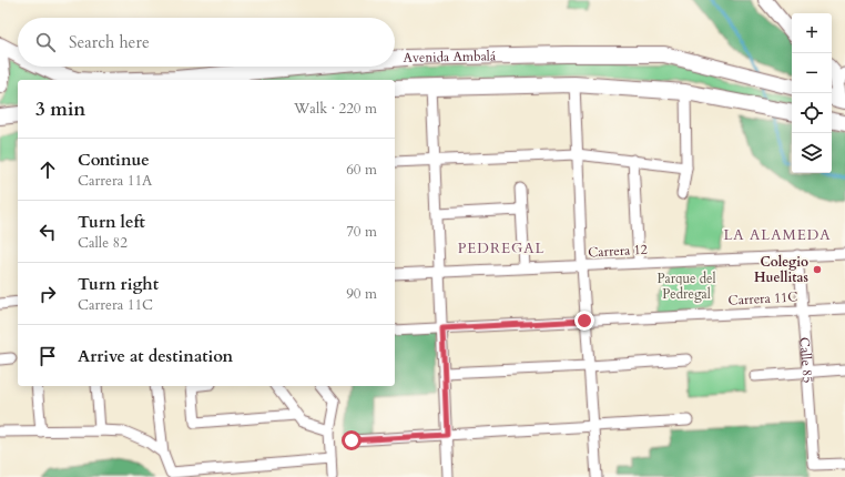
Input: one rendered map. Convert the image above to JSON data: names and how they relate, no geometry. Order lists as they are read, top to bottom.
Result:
{
  "streets": {
    "main road": ["Avenida Ambalá"],
    "street": ["Carrera 12", "Carrera 11C", "Calle 85"]
  },
  "crossings": [
    ["Carrera 12", "Calle 85"],
    ["Carrera 11C", "Calle 85"]
  ],
  "districts": ["LA ALAMEDA", "PEDREGAL"],
  "parks": ["Parque del Pedregal"],
  "places": ["Colegio Huellitas"],
  "page": {
    "map_buttons": ["+", "−"],
    "search": "Search here",
    "heading": ["3 min", "Walk · 220 m"],
    "list": [
      ["Continue", "Carrera 11A", "60 m"],
      ["Turn left", "Calle 82", "70 m"],
      ["Turn right", "Carrera 11C", "90 m"],
      "Arrive at destination"
    ]
  }
}
